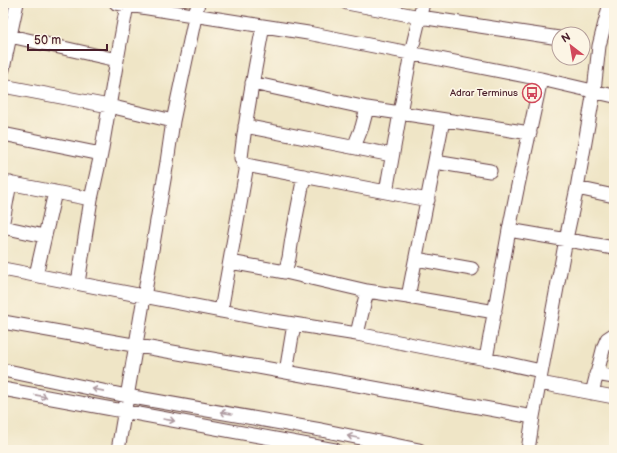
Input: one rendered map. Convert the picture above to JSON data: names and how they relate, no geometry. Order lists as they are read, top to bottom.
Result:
{
  "places": {
    "bus stop": ["Adrar Terminus"]
  },
  "scale_bar": "50 m",
  "north": "top left"
}
